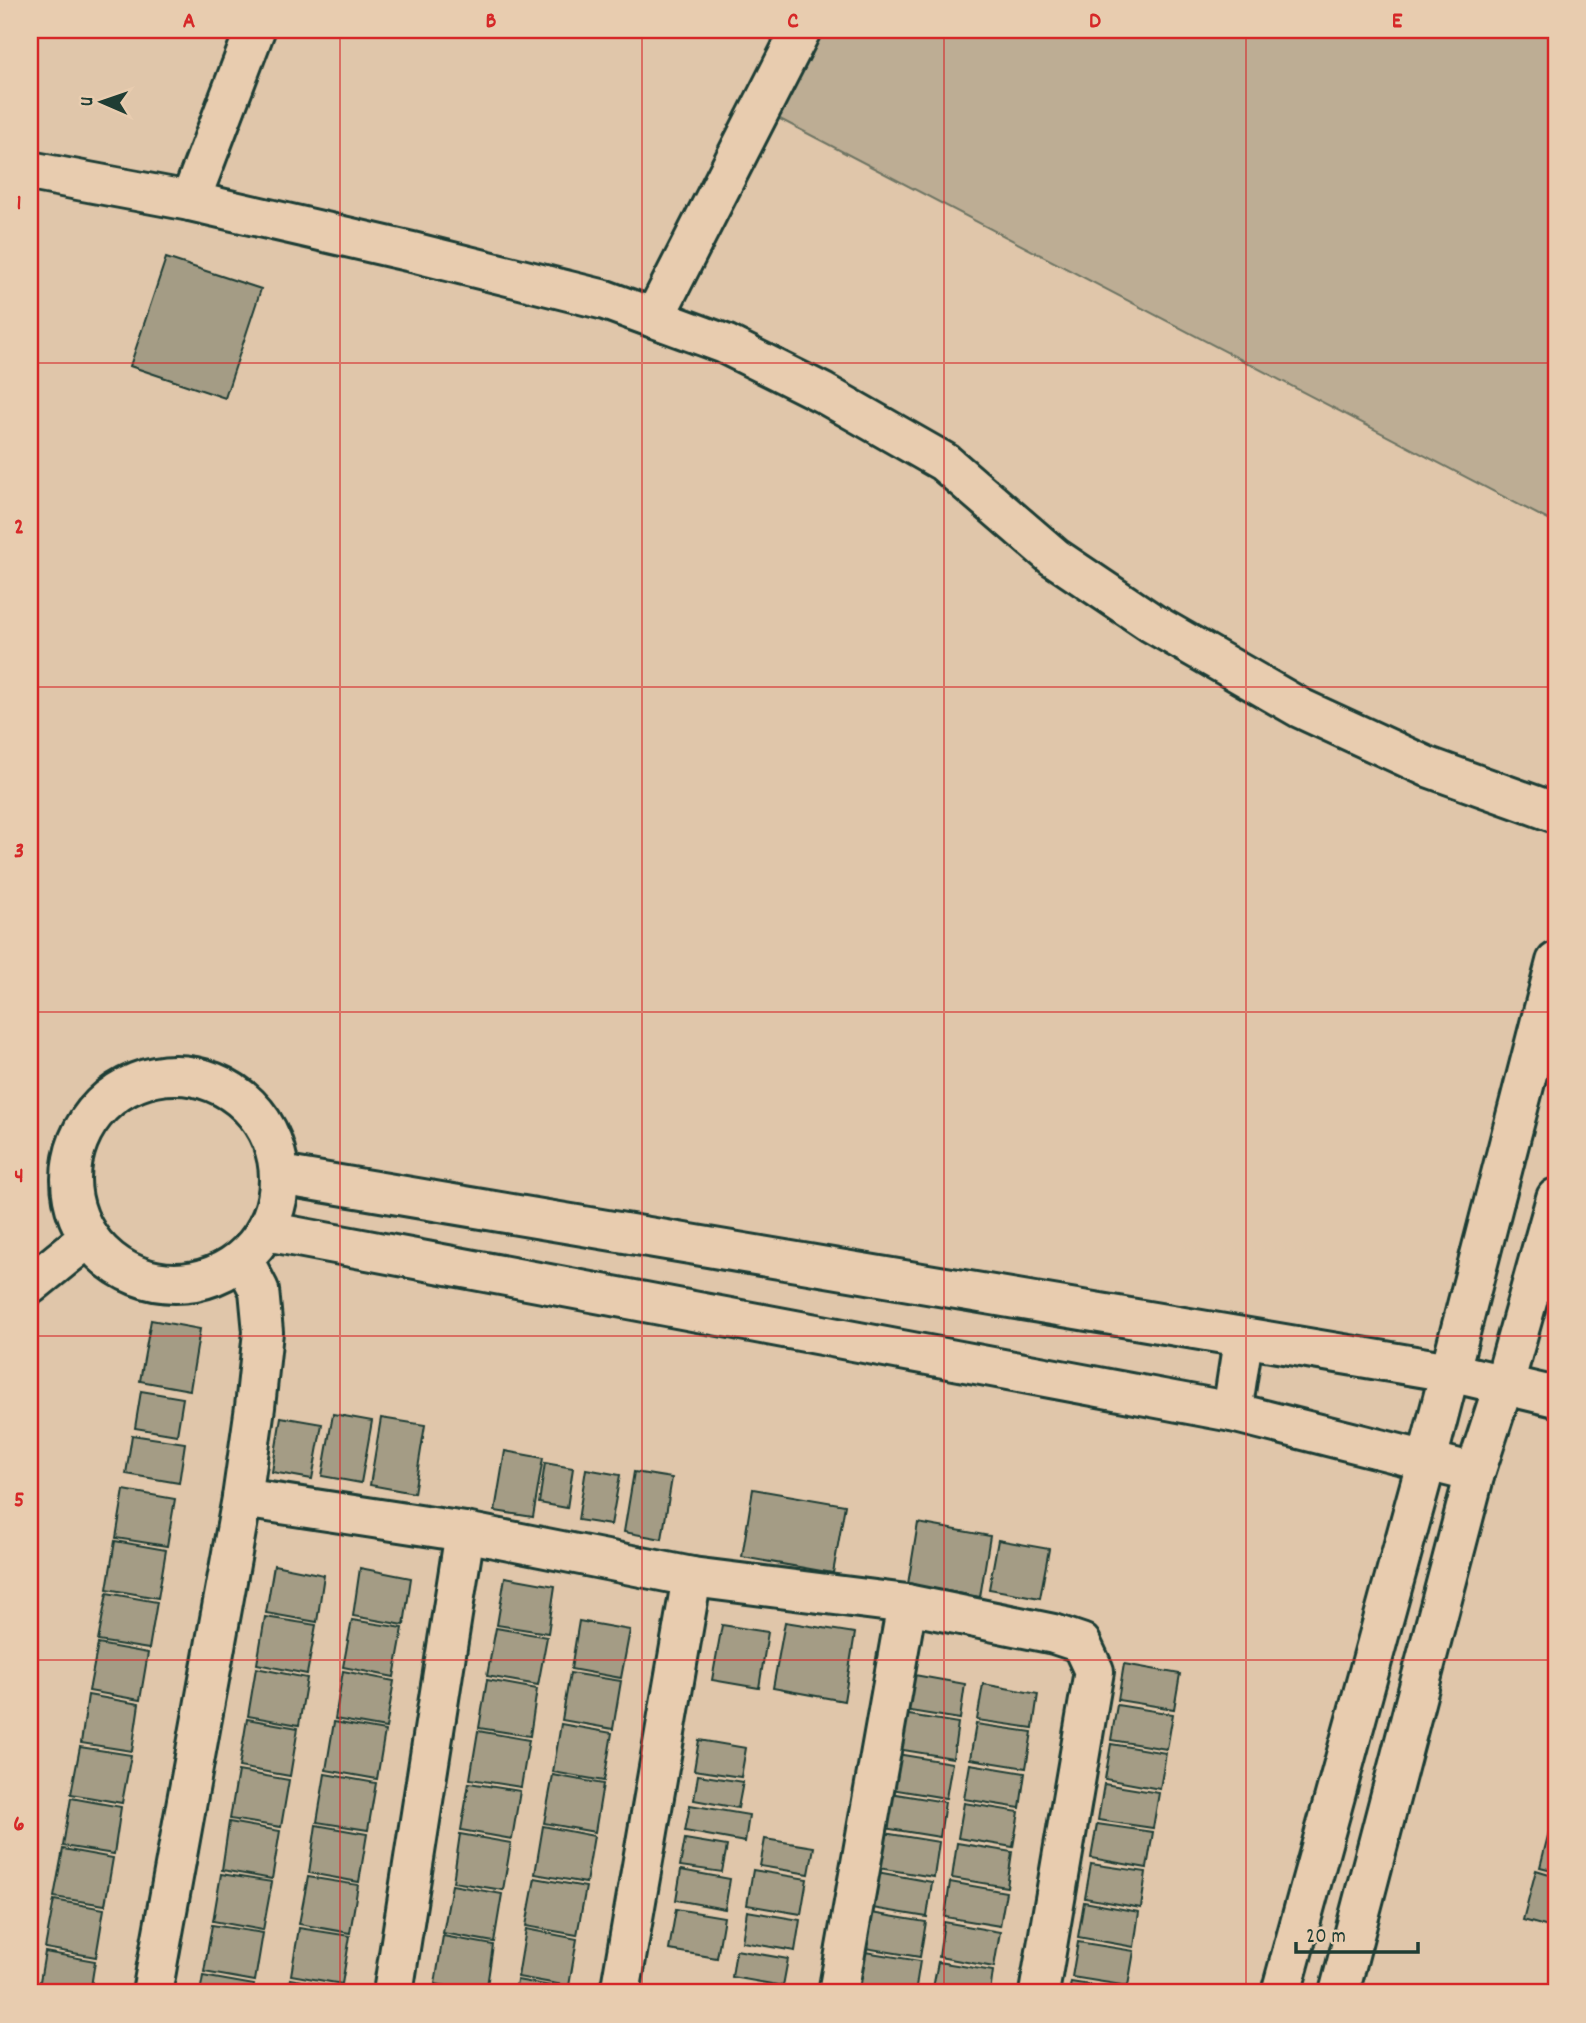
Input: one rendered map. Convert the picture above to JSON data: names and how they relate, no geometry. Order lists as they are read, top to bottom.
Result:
{
  "scale_bar": "20 m",
  "north": "left",
  "grid": {
    "columns": [
      "A",
      "B",
      "C",
      "D",
      "E"
    ],
    "rows": [
      "1",
      "2",
      "3",
      "4",
      "5",
      "6"
    ]
  }
}
